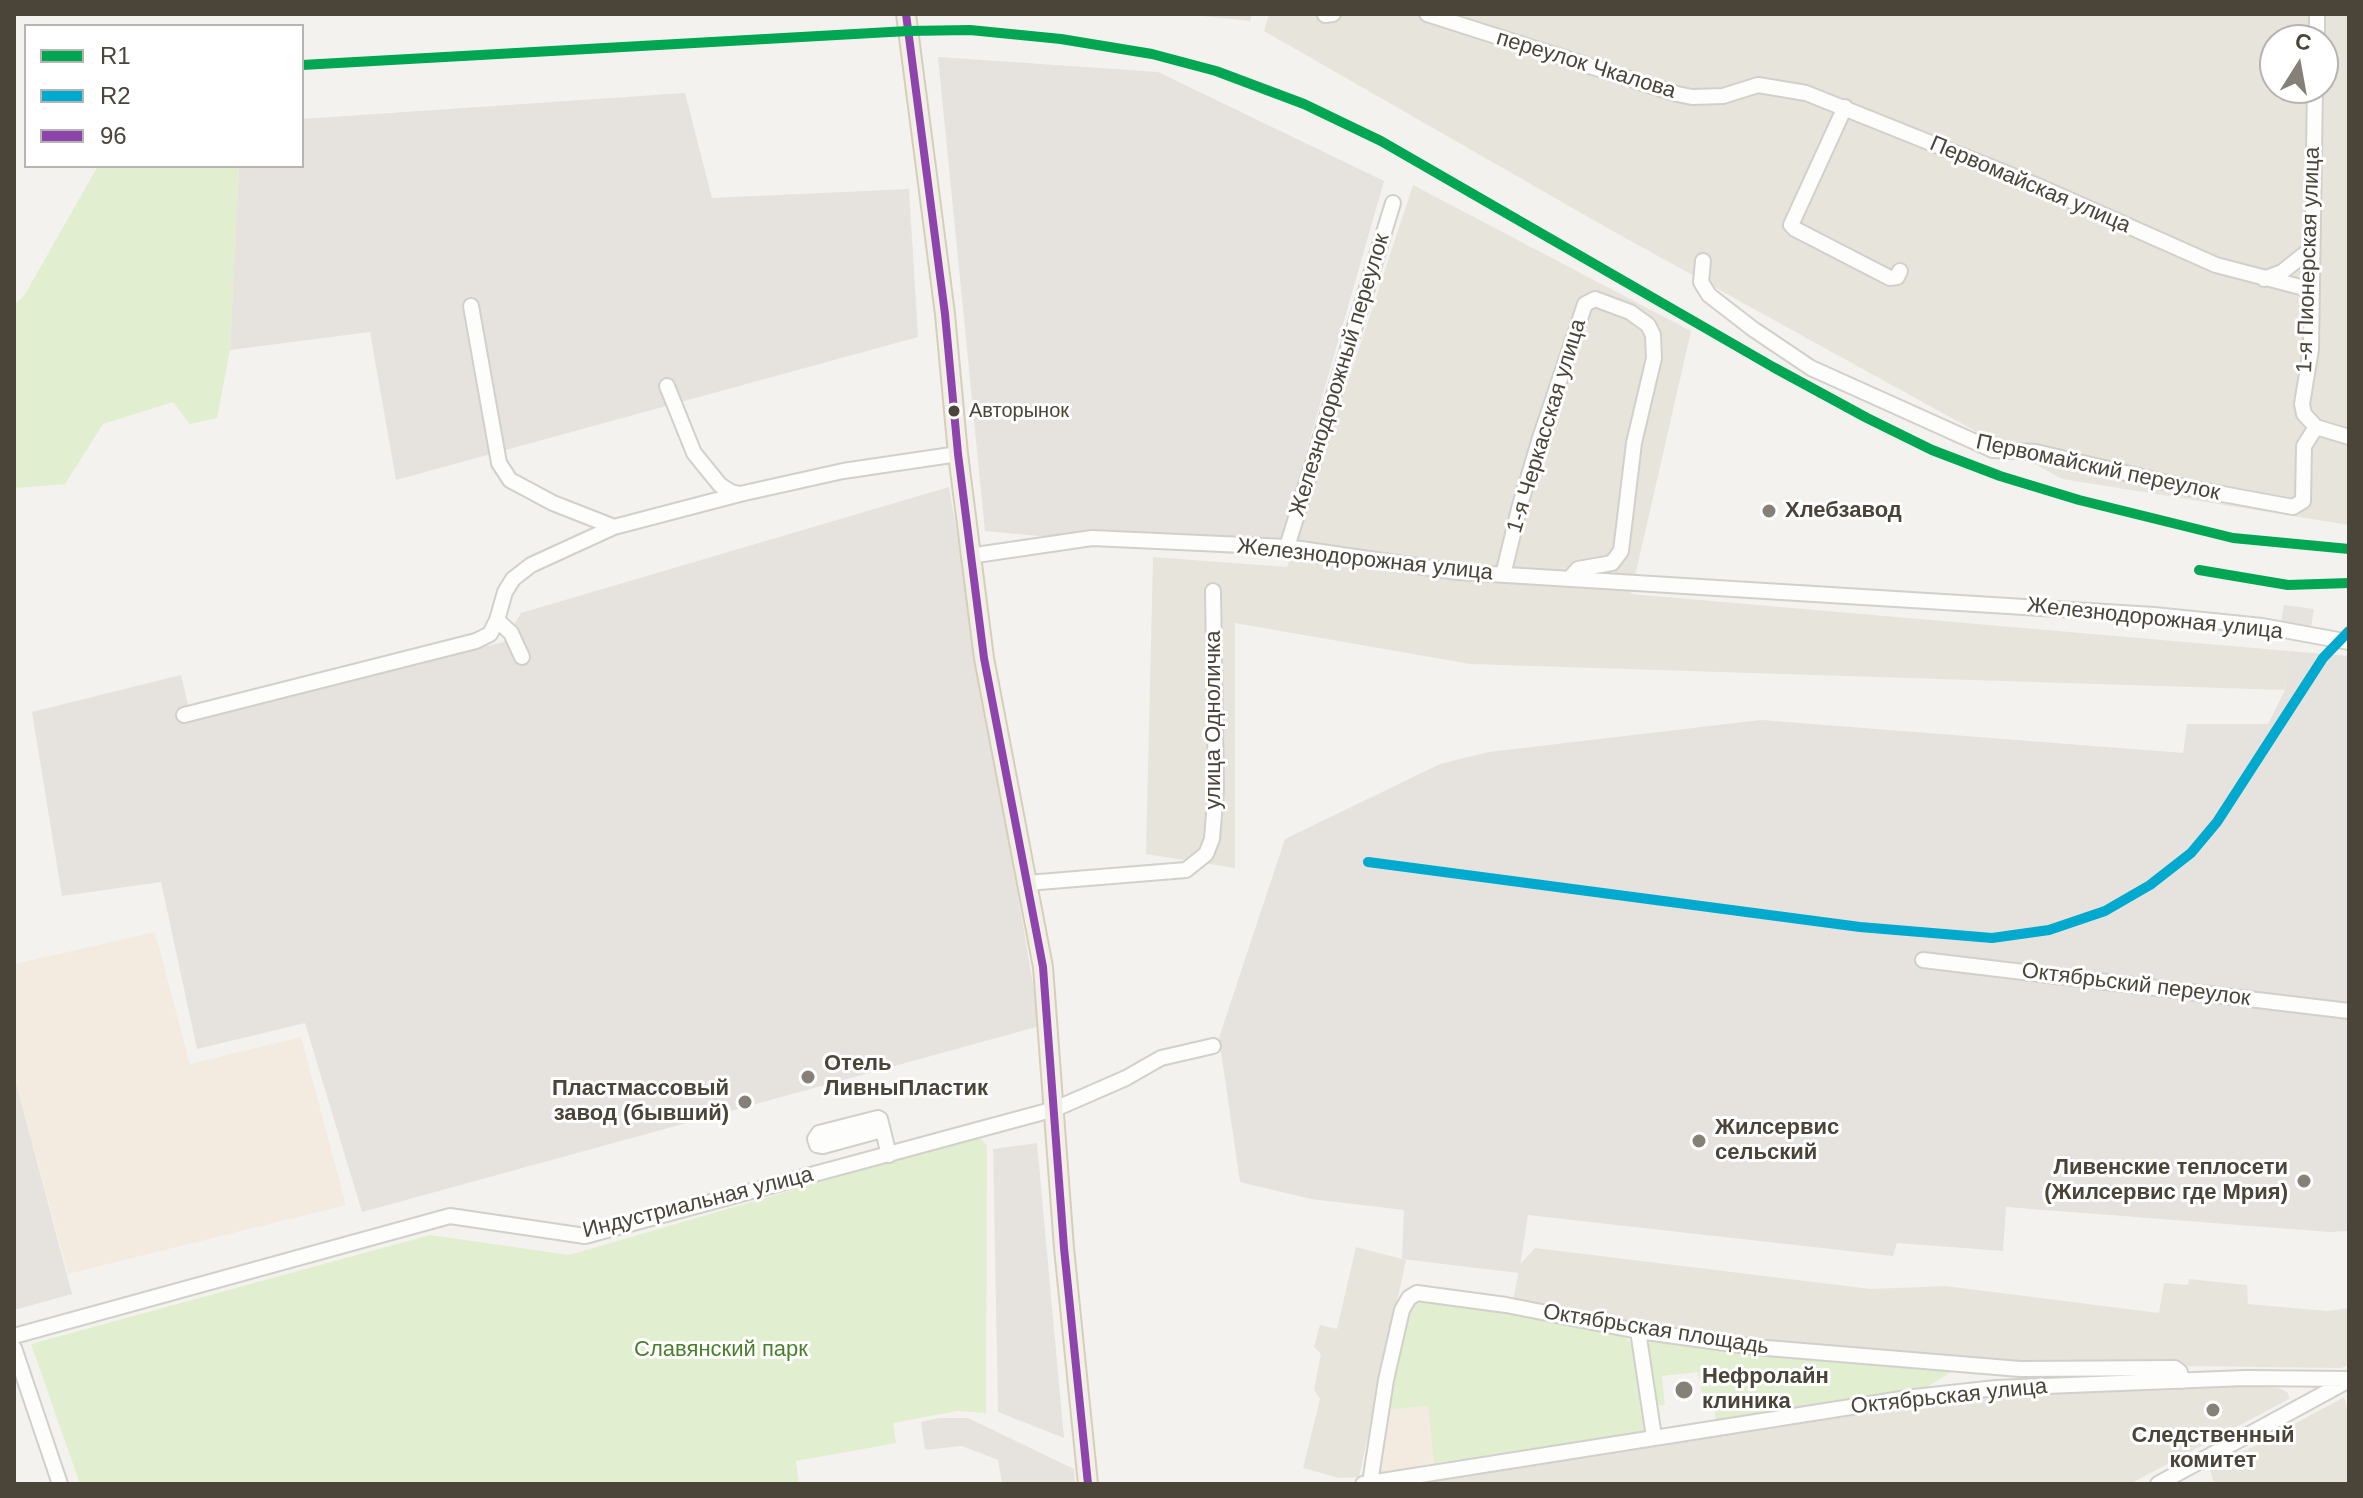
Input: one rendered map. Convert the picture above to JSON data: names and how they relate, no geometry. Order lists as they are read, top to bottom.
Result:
{
  "streets": {
    "street": [
      "переулок Чкалова",
      "Первомайская улица",
      "1-я Пионерская улица",
      "Железнодорожный переулок",
      "1-я Черкасская улица",
      "Первомайский переулок",
      "Железнодорожная улица",
      "улица Одноличка",
      "Октябрьский переулок",
      "Индустриальная улица",
      "Октябрьская площадь",
      "Октябрьская улица"
    ]
  },
  "crossings": [
    ["переулок Чкалова", "Первомайская улица"],
    ["Первомайская улица", "1-я Пионерская улица"],
    ["1-я Пионерская улица", "Первомайский переулок"],
    ["Железнодорожный переулок", "Железнодорожная улица"],
    ["1-я Черкасская улица", "Железнодорожная улица"],
    ["Октябрьская площадь", "Октябрьская улица"]
  ],
  "parks": ["Славянский парк"],
  "places": [
    "Авторынок",
    "Хлебзавод",
    "Отель ЛивныПластик",
    "Пластмассовый завод (бывший)",
    "Жилсервис сельский",
    "Ливенские теплосети (Жилсервис где Мрия)",
    "Нефролайн клиника",
    "Следственный комитет"
  ],
  "lines": ["transit line 96", "transit line R1", "transit line R2"],
  "legend": ["R1", "R2", "96"],
  "north": "top"
}
